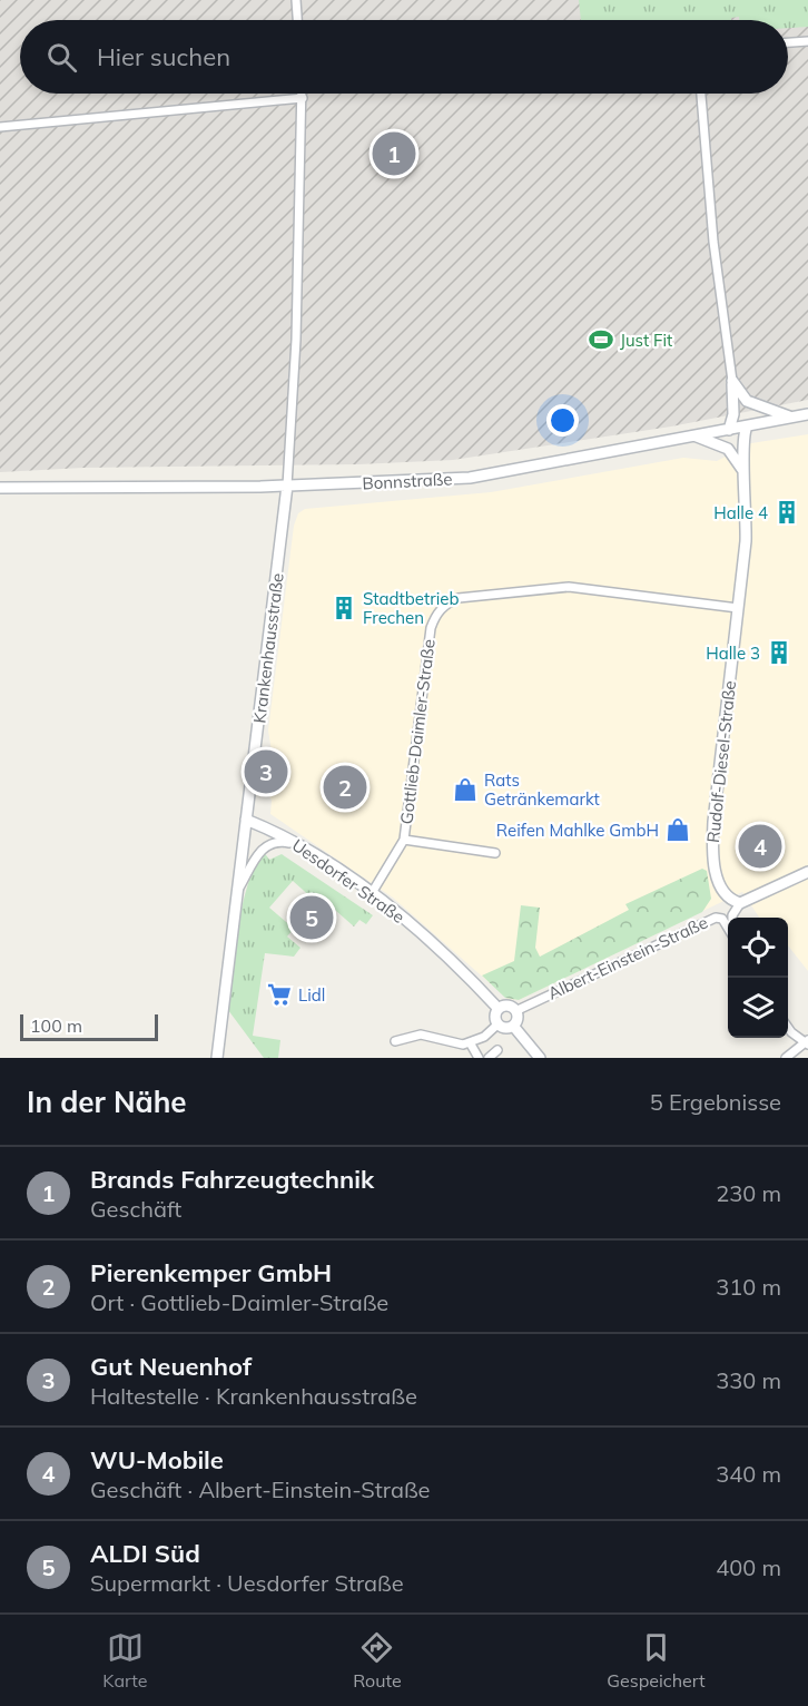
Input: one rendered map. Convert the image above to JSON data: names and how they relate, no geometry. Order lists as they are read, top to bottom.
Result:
{
  "streets": {
    "street": [
      "Bonnstraße",
      "Krankenhausstraße",
      "Gottlieb-Daimler-Straße",
      "Rudolf-Diesel-Straße",
      "Uesdorfer Straße",
      "Albert-Einstein-Straße"
    ]
  },
  "crossings": [
    ["Bonnstraße", "Krankenhausstraße"],
    ["Bonnstraße", "Rudolf-Diesel-Straße"],
    ["Krankenhausstraße", "Uesdorfer Straße"],
    ["Gottlieb-Daimler-Straße", "Rudolf-Diesel-Straße"],
    ["Gottlieb-Daimler-Straße", "Uesdorfer Straße"],
    ["Uesdorfer Straße", "Albert-Einstein-Straße"]
  ],
  "places": {
    "sports": ["Just Fit"],
    "building": ["Halle 4", "Stadtbetrieb Frechen", "Halle 3"],
    "shop": ["Rats Getränkemarkt", "Reifen Mahlke GmbH"],
    "supermarket": ["Lidl"]
  },
  "scale_bar": "100 m",
  "page": {
    "search": "Hier suchen",
    "pins": [
      "1",
      "3",
      "2",
      "4",
      "5"
    ],
    "scale": "100 m",
    "heading": ["In der Nähe", "5 Ergebnisse"],
    "list": [
      {
        "mark": "1",
        "name": "Brands Fahrzeugtechnik",
        "note": "Geschäft",
        "value": "230 m"
      },
      {
        "mark": "2",
        "name": "Pierenkemper GmbH",
        "note": "Ort · Gottlieb-Daimler-Straße",
        "value": "310 m"
      },
      {
        "mark": "3",
        "name": "Gut Neuenhof",
        "note": "Haltestelle · Krankenhausstraße",
        "value": "330 m"
      },
      {
        "mark": "4",
        "name": "WU-Mobile",
        "note": "Geschäft · Albert-Einstein-Straße",
        "value": "340 m"
      },
      {
        "mark": "5",
        "name": "ALDI Süd",
        "note": "Supermarkt · Uesdorfer Straße",
        "value": "400 m"
      }
    ],
    "nav": ["Karte", "Route", "Gespeichert"]
  }
}
